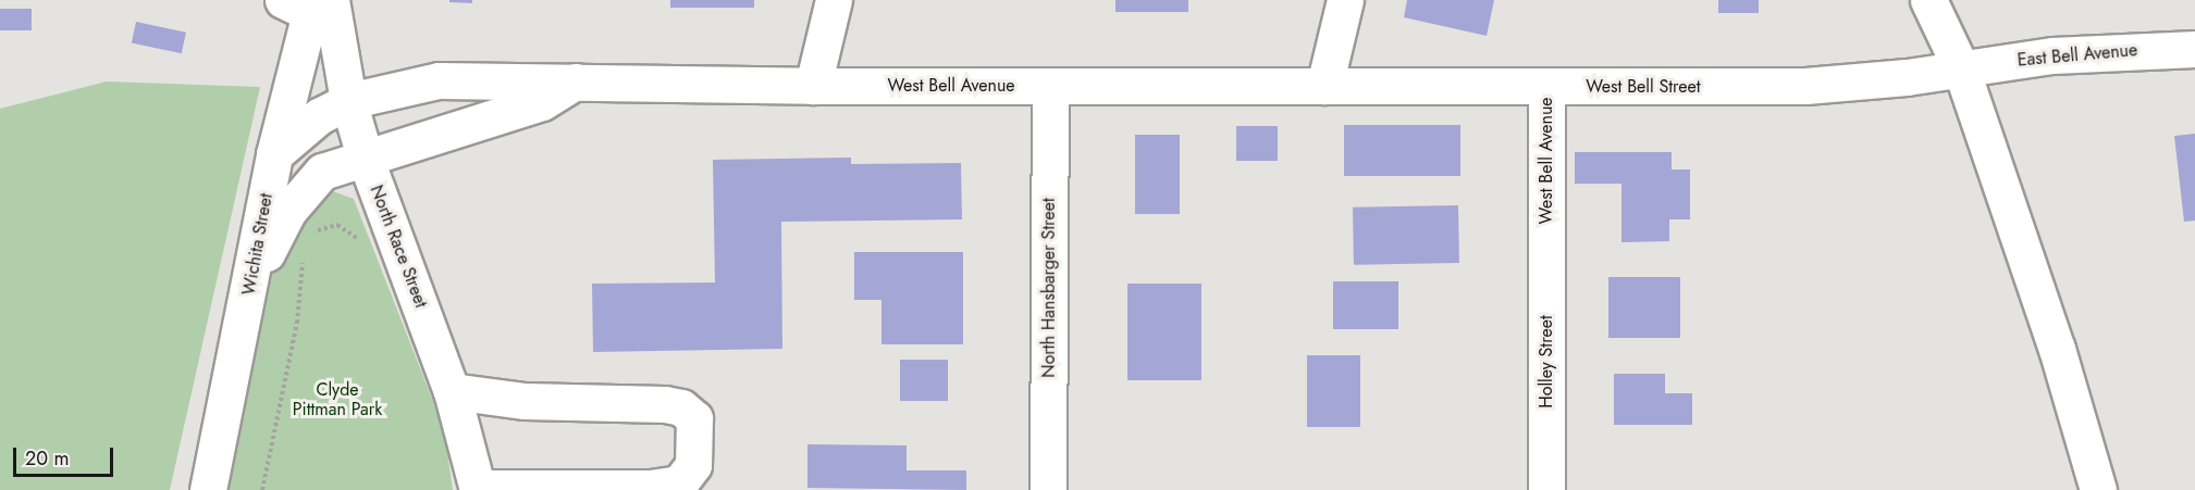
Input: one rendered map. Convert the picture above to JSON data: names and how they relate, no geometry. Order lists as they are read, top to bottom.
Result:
{
  "streets": {
    "street": [
      "East Bell Avenue",
      "West Bell Avenue",
      "West Bell Street",
      "Wichita Street",
      "North Race Street",
      "North Hansbarger Street",
      "Holley Street"
    ]
  },
  "crossings": [
    ["East Bell Avenue", "West Bell Street"],
    ["West Bell Avenue", "West Bell Street"],
    ["West Bell Avenue", "Wichita Street"],
    ["West Bell Avenue", "North Race Street"],
    ["West Bell Avenue", "North Hansbarger Street"],
    ["West Bell Avenue", "Holley Street"],
    ["Wichita Street", "North Race Street"]
  ],
  "parks": ["Clyde Pittman Park"],
  "scale_bar": "20 m"
}
